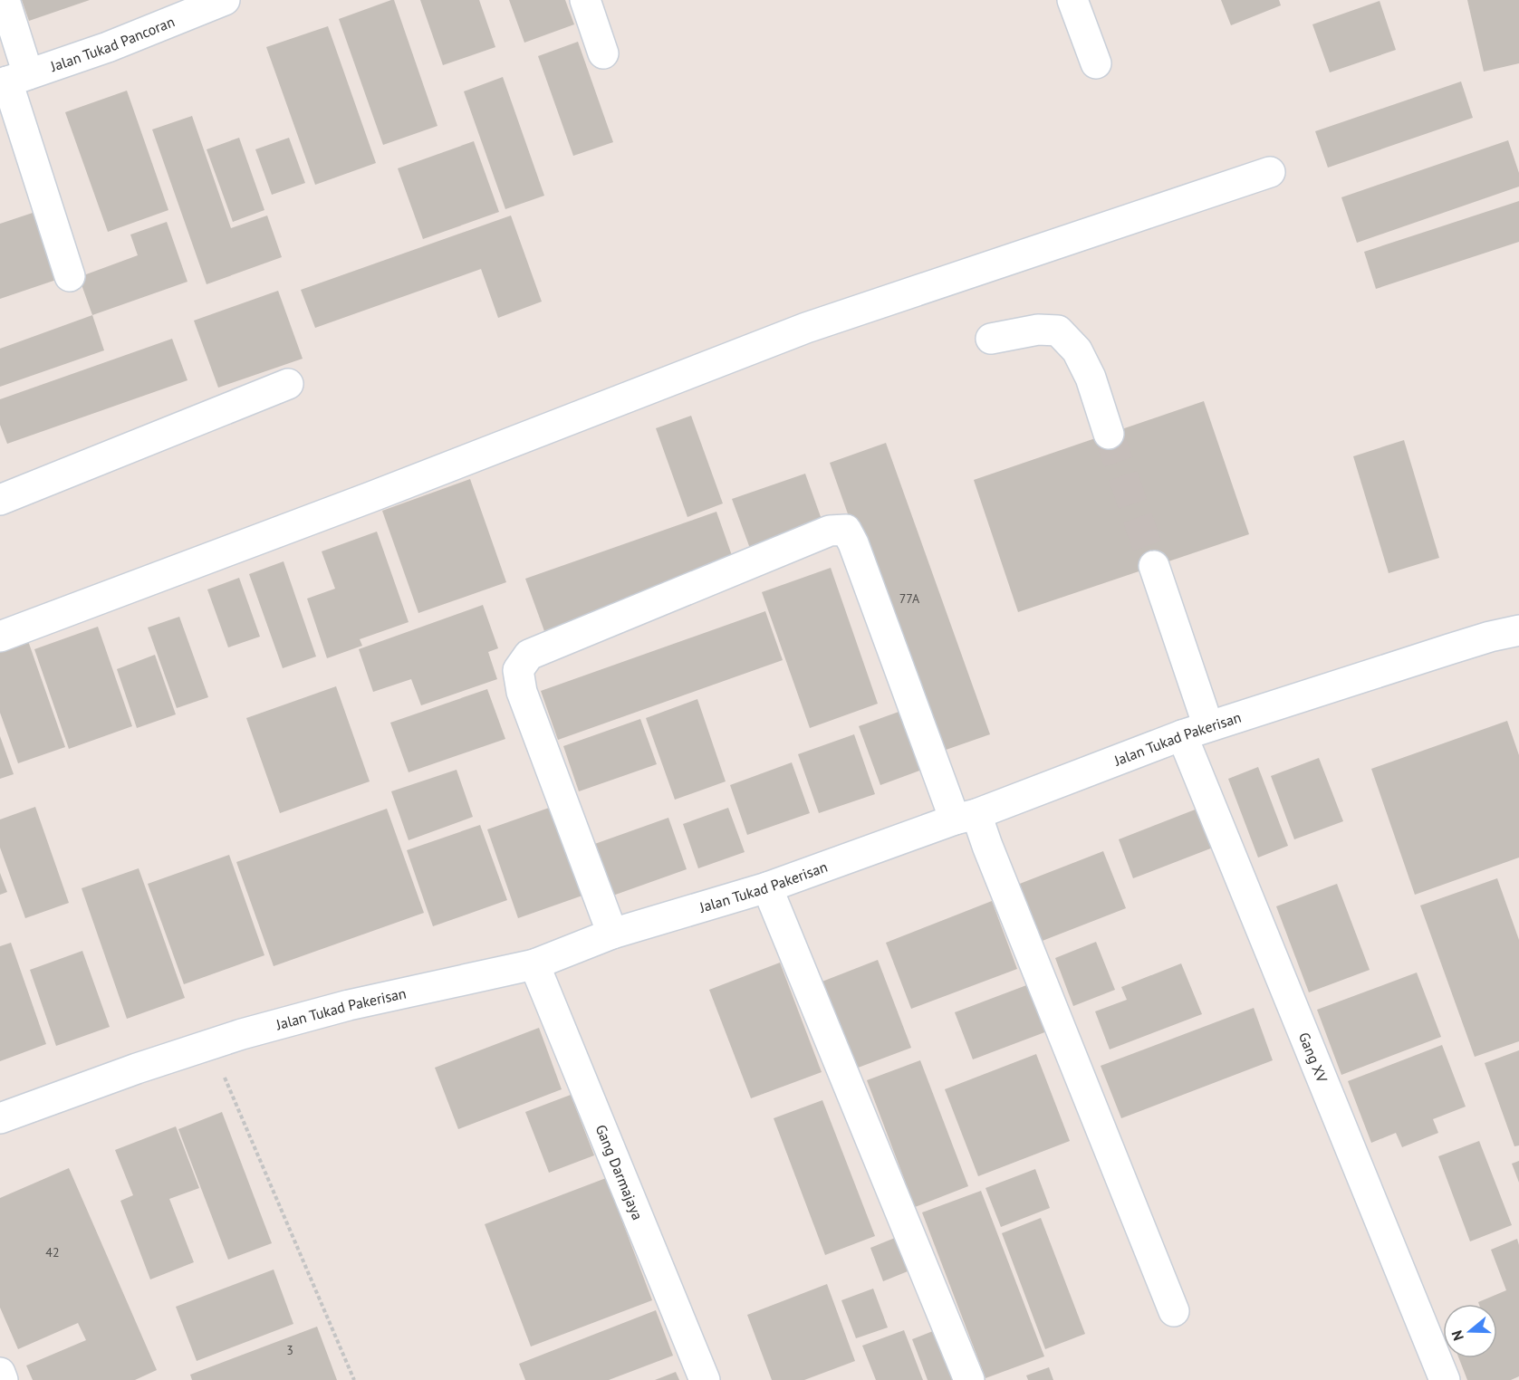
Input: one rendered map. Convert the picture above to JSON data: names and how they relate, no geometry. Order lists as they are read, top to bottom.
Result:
{
  "streets": {
    "street": [
      "Jalan Tukad Pancoran",
      "Jalan Tukad Pakerisan",
      "Gang XV",
      "Gang Darmajaya"
    ]
  },
  "crossings": [
    ["Jalan Tukad Pakerisan", "Gang XV"],
    ["Jalan Tukad Pakerisan", "Gang Darmajaya"]
  ],
  "house_numbers": ["77A", "42", "3"],
  "north": "left"
}
